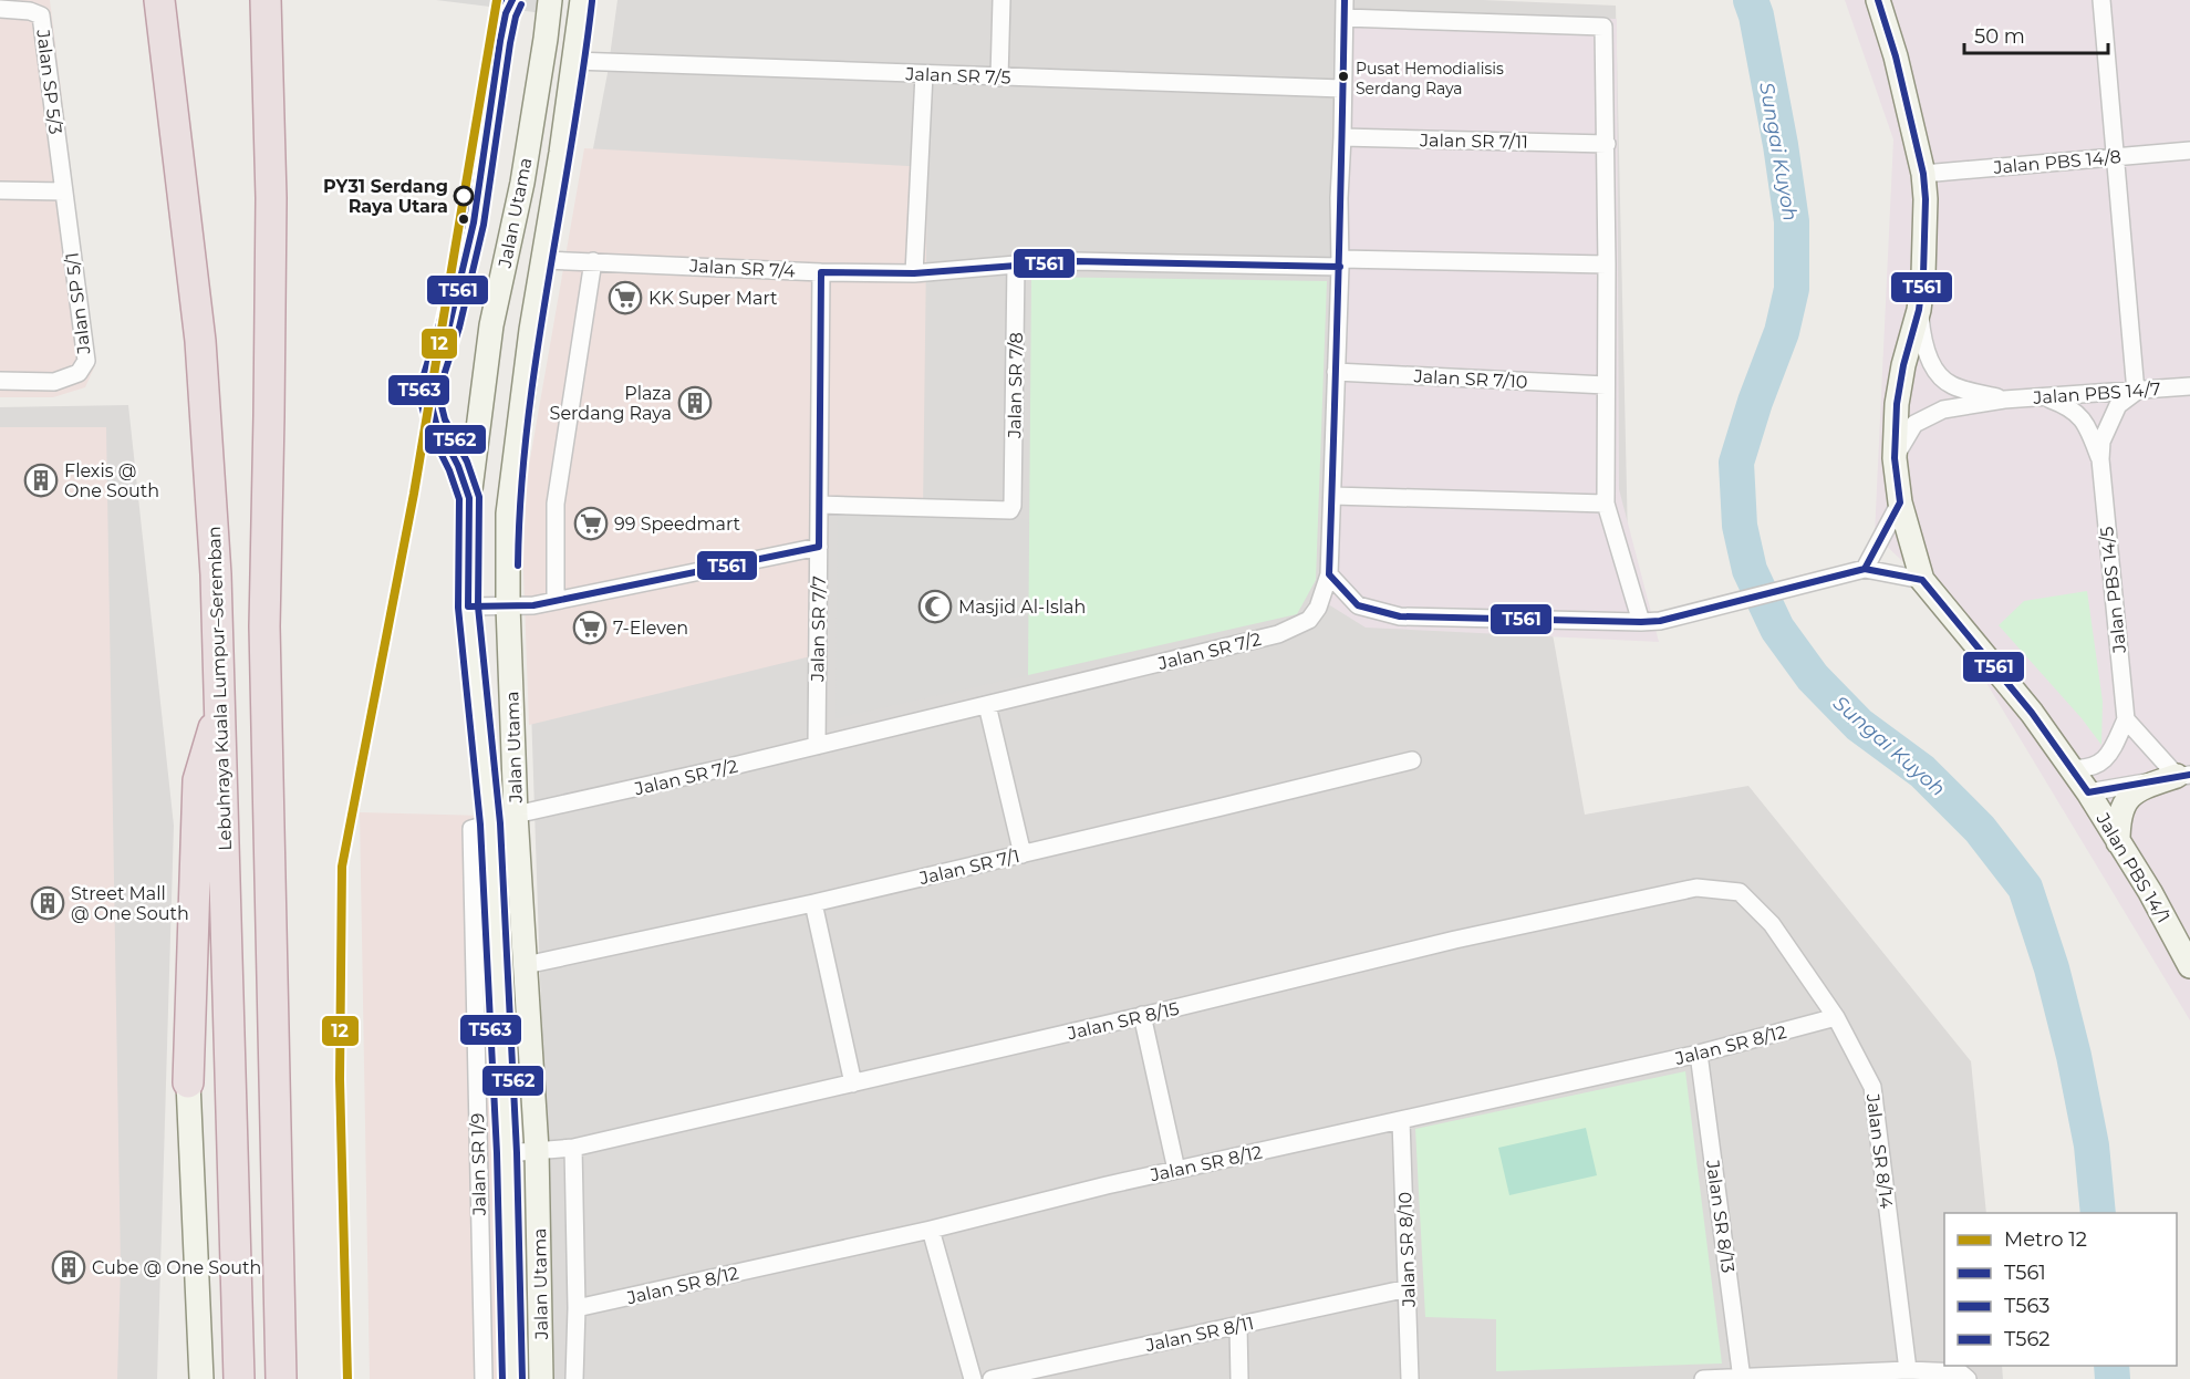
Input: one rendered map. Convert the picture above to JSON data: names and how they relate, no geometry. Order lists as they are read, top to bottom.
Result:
{
  "streets": {
    "highway": ["Lebuhraya Kuala Lumpur–Seremban"],
    "street": [
      "Jalan SR 7/5",
      "Jalan SP 5/3",
      "Jalan SR 7/11",
      "Jalan PBS 14/8",
      "Jalan Utama",
      "Jalan SR 7/4",
      "Jalan SP 5/1",
      "Jalan SR 7/10",
      "Jalan SR 7/8",
      "Jalan PBS 14/7",
      "Jalan PBS 14/5",
      "Jalan SR 7/7",
      "Jalan SR 7/2",
      "Jalan SR 7/1",
      "Jalan PBS 14/1",
      "Jalan SR 8/15",
      "Jalan SR 8/12",
      "Jalan SR 8/14",
      "Jalan SR 1/9",
      "Jalan SR 8/13",
      "Jalan SR 8/10",
      "Jalan SR 8/11"
    ]
  },
  "crossings": [
    ["Jalan SR 7/5", "Jalan Utama"],
    ["Jalan SR 7/5", "Jalan SR 7/2"],
    ["Jalan SP 5/3", "Jalan SP 5/1"],
    ["Jalan SR 7/11", "Jalan SR 7/2"],
    ["Jalan PBS 14/8", "Jalan PBS 14/1"],
    ["Jalan Utama", "Jalan SR 7/4"],
    ["Jalan Utama", "Jalan SR 7/2"],
    ["Jalan Utama", "Jalan SR 7/1"],
    ["Jalan Utama", "Jalan SR 8/15"],
    ["Jalan Utama", "Jalan SR 1/9"],
    ["Jalan SR 7/4", "Jalan SR 7/8"],
    ["Jalan SR 7/4", "Jalan SR 7/7"],
    ["Jalan SR 7/4", "Jalan SR 7/2"],
    ["Jalan SR 7/10", "Jalan SR 7/2"],
    ["Jalan SR 7/8", "Jalan SR 7/7"],
    ["Jalan PBS 14/7", "Jalan PBS 14/1"],
    ["Jalan SR 7/7", "Jalan SR 7/2"],
    ["Jalan SR 8/15", "Jalan SR 8/14"],
    ["Jalan SR 8/12", "Jalan SR 8/14"],
    ["Jalan SR 8/12", "Jalan SR 8/13"],
    ["Jalan SR 8/12", "Jalan SR 8/10"],
    ["Jalan SR 8/10", "Jalan SR 8/11"]
  ],
  "water": ["Sungai Kuyoh"],
  "places": {
    "other": ["Pusat Hemodialisis Serdang Raya", "PY31 Serdang Raya Utara"],
    "supermarket": ["KK Super Mart", "99 Speedmart", "7-Eleven"],
    "building": [
      "Plaza Serdang Raya",
      "Flexis @ One South",
      "Street Mall @ One South",
      "Cube @ One South"
    ],
    "mosque": ["Masjid Al-Islah"]
  },
  "lines": [
    "metro line 12",
    "transit line T561",
    "transit line T563",
    "transit line T562"
  ],
  "legend": [
    "Metro 12",
    "T561",
    "T563",
    "T562"
  ],
  "scale_bar": "50 m"
}
